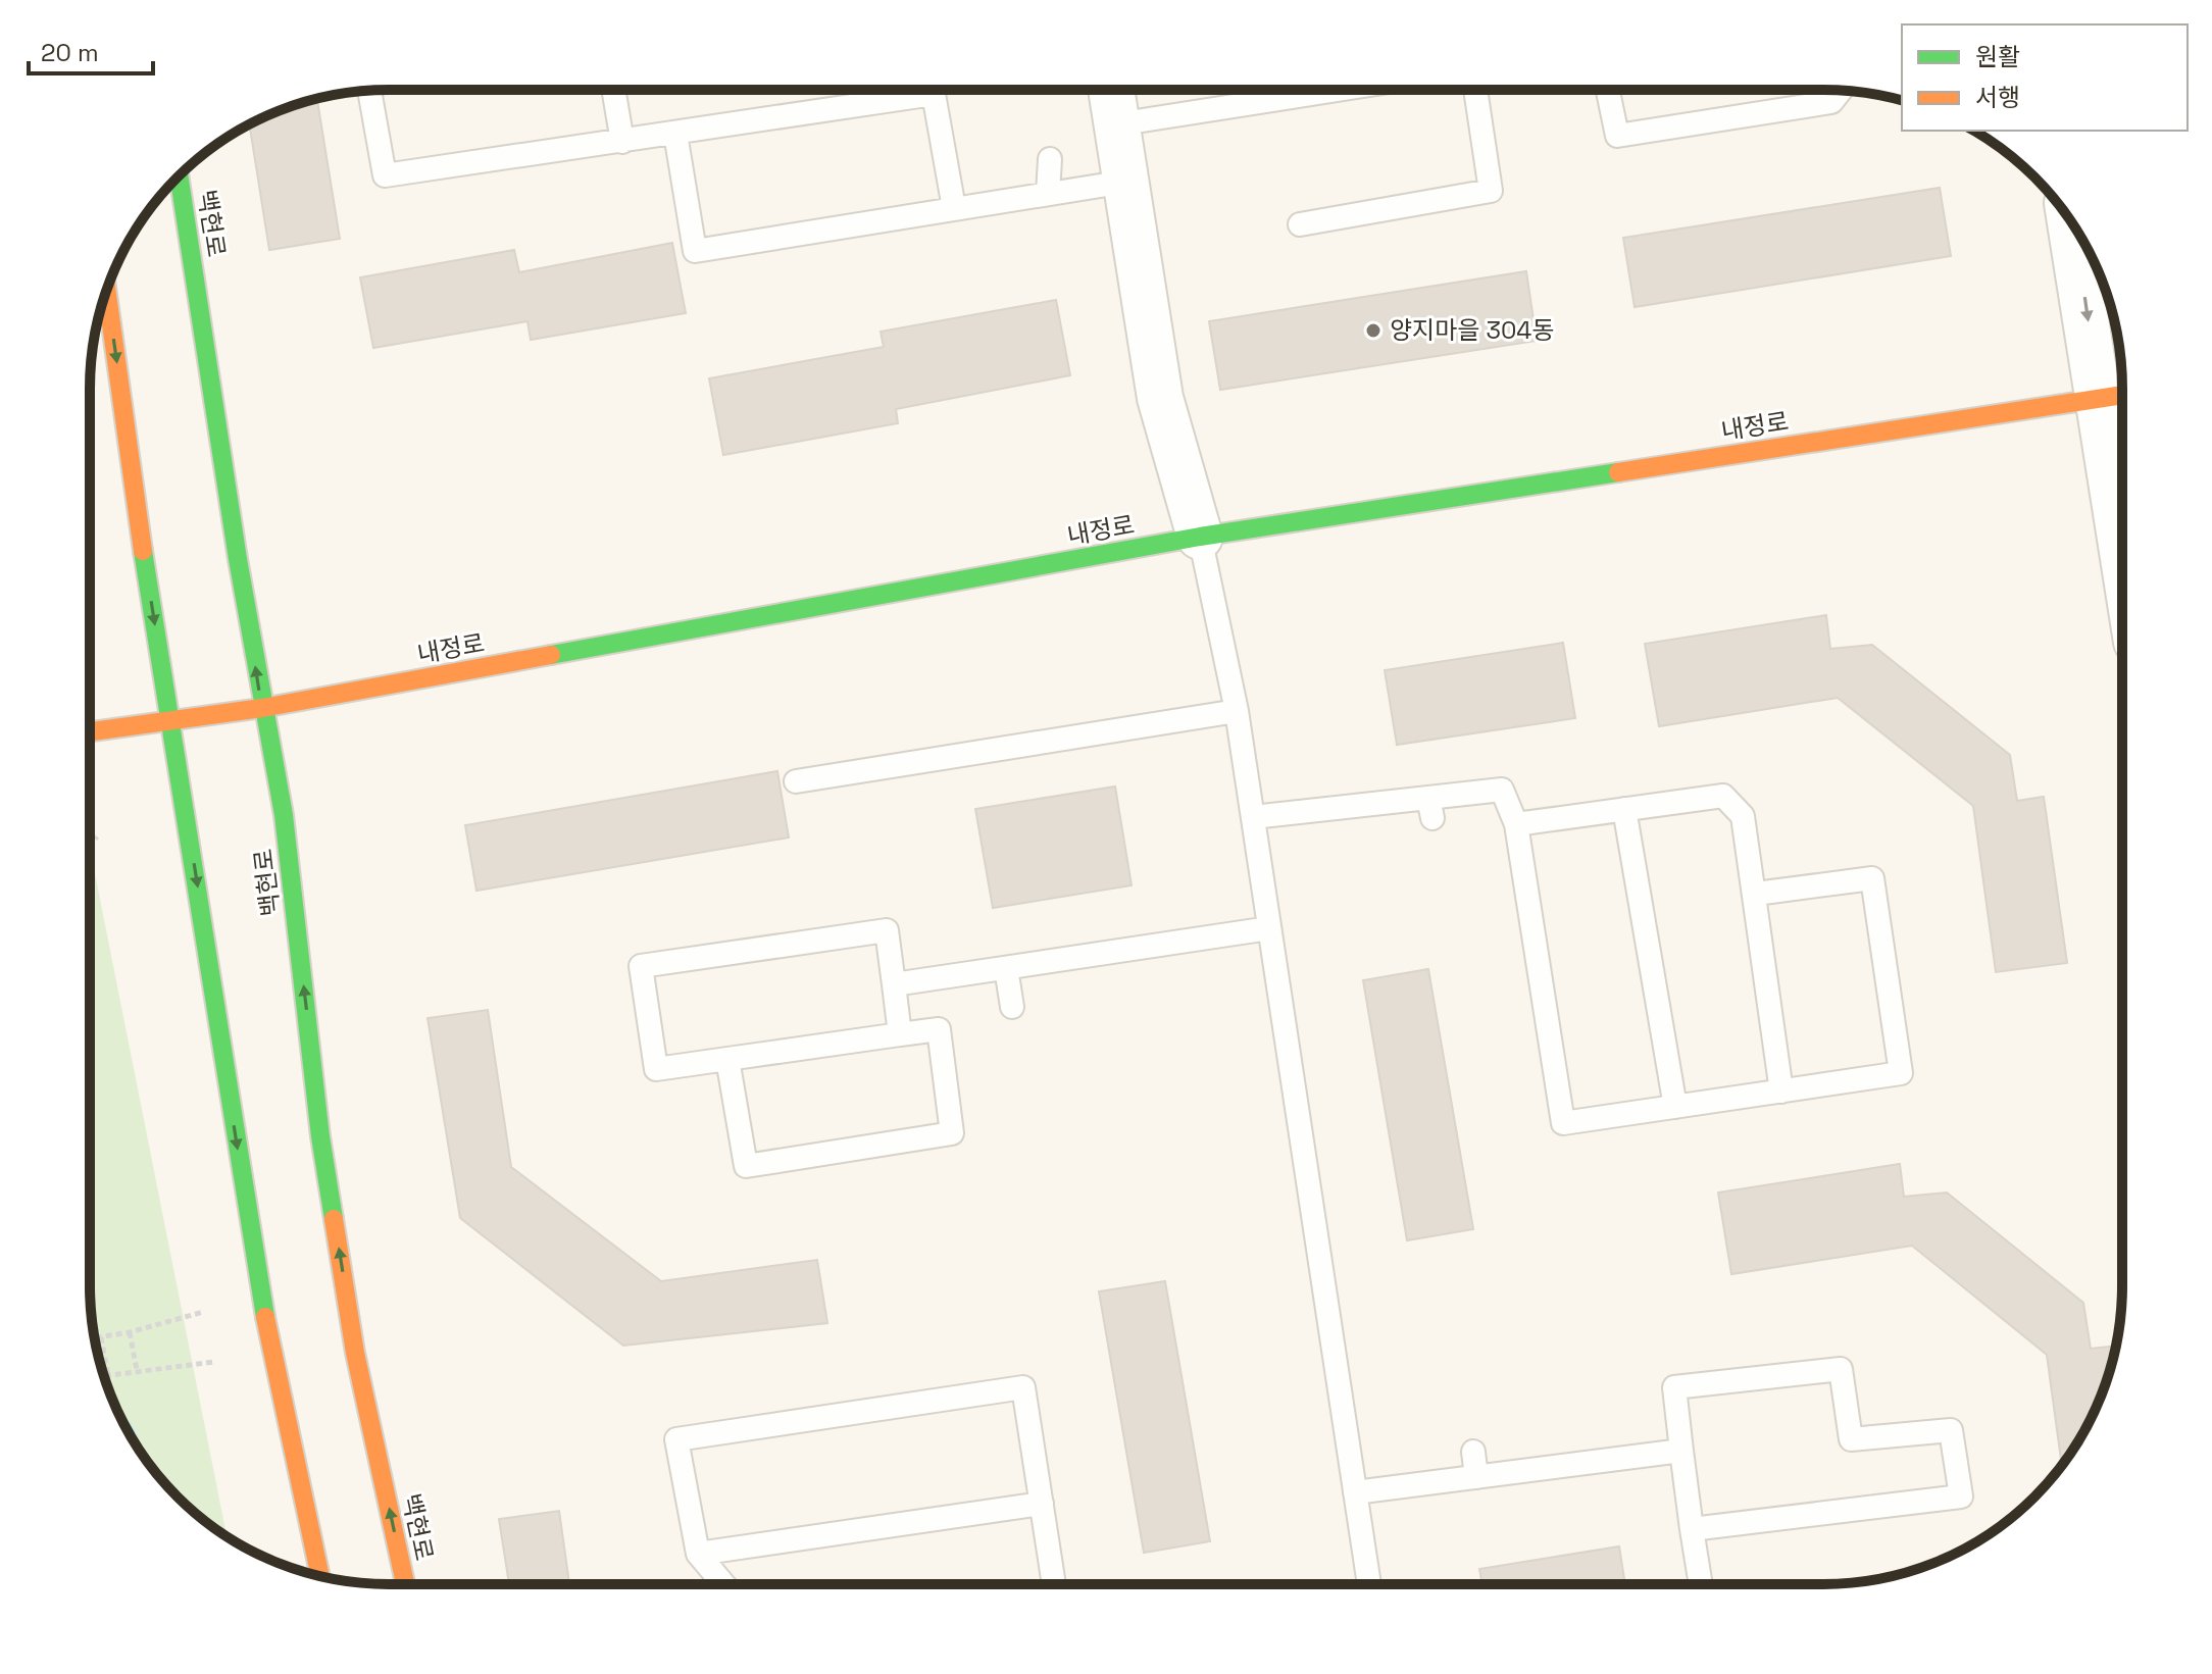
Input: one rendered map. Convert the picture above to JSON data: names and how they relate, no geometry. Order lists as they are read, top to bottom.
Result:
{
  "streets": {
    "main road": ["백현로", "내정로"]
  },
  "crossings": [
    ["백현로", "내정로"]
  ],
  "places": ["양지마을 304동"],
  "legend": ["원활", "서행"],
  "scale_bar": "20 m"
}
